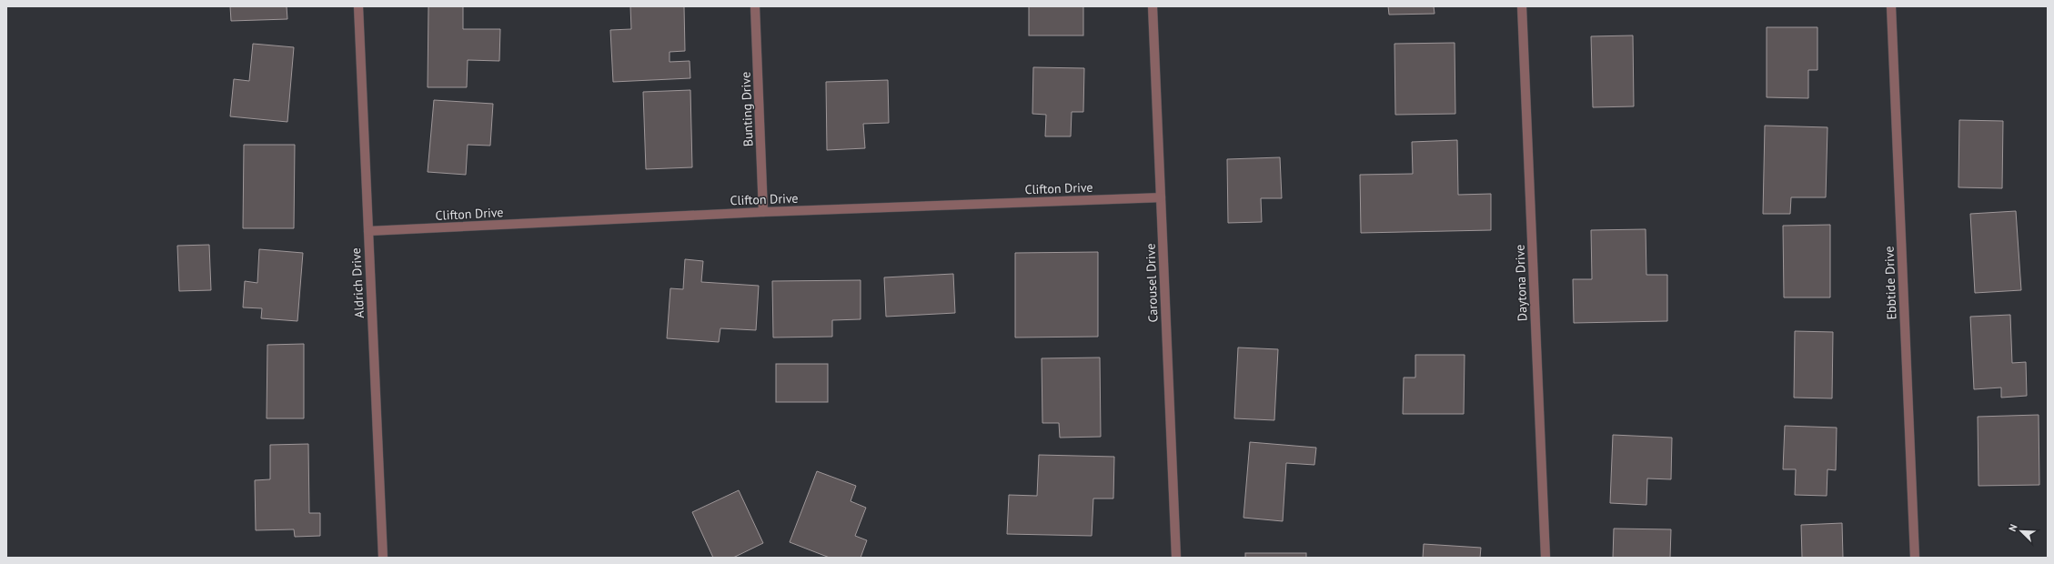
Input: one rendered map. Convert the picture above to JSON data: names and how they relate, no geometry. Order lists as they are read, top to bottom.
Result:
{
  "streets": {
    "street": [
      "Bunting Drive",
      "Clifton Drive",
      "Aldrich Drive",
      "Carousel Drive",
      "Daytona Drive",
      "Ebbtide Drive"
    ]
  },
  "crossings": [
    ["Bunting Drive", "Clifton Drive"],
    ["Clifton Drive", "Aldrich Drive"],
    ["Clifton Drive", "Carousel Drive"]
  ],
  "north": "top left"
}
